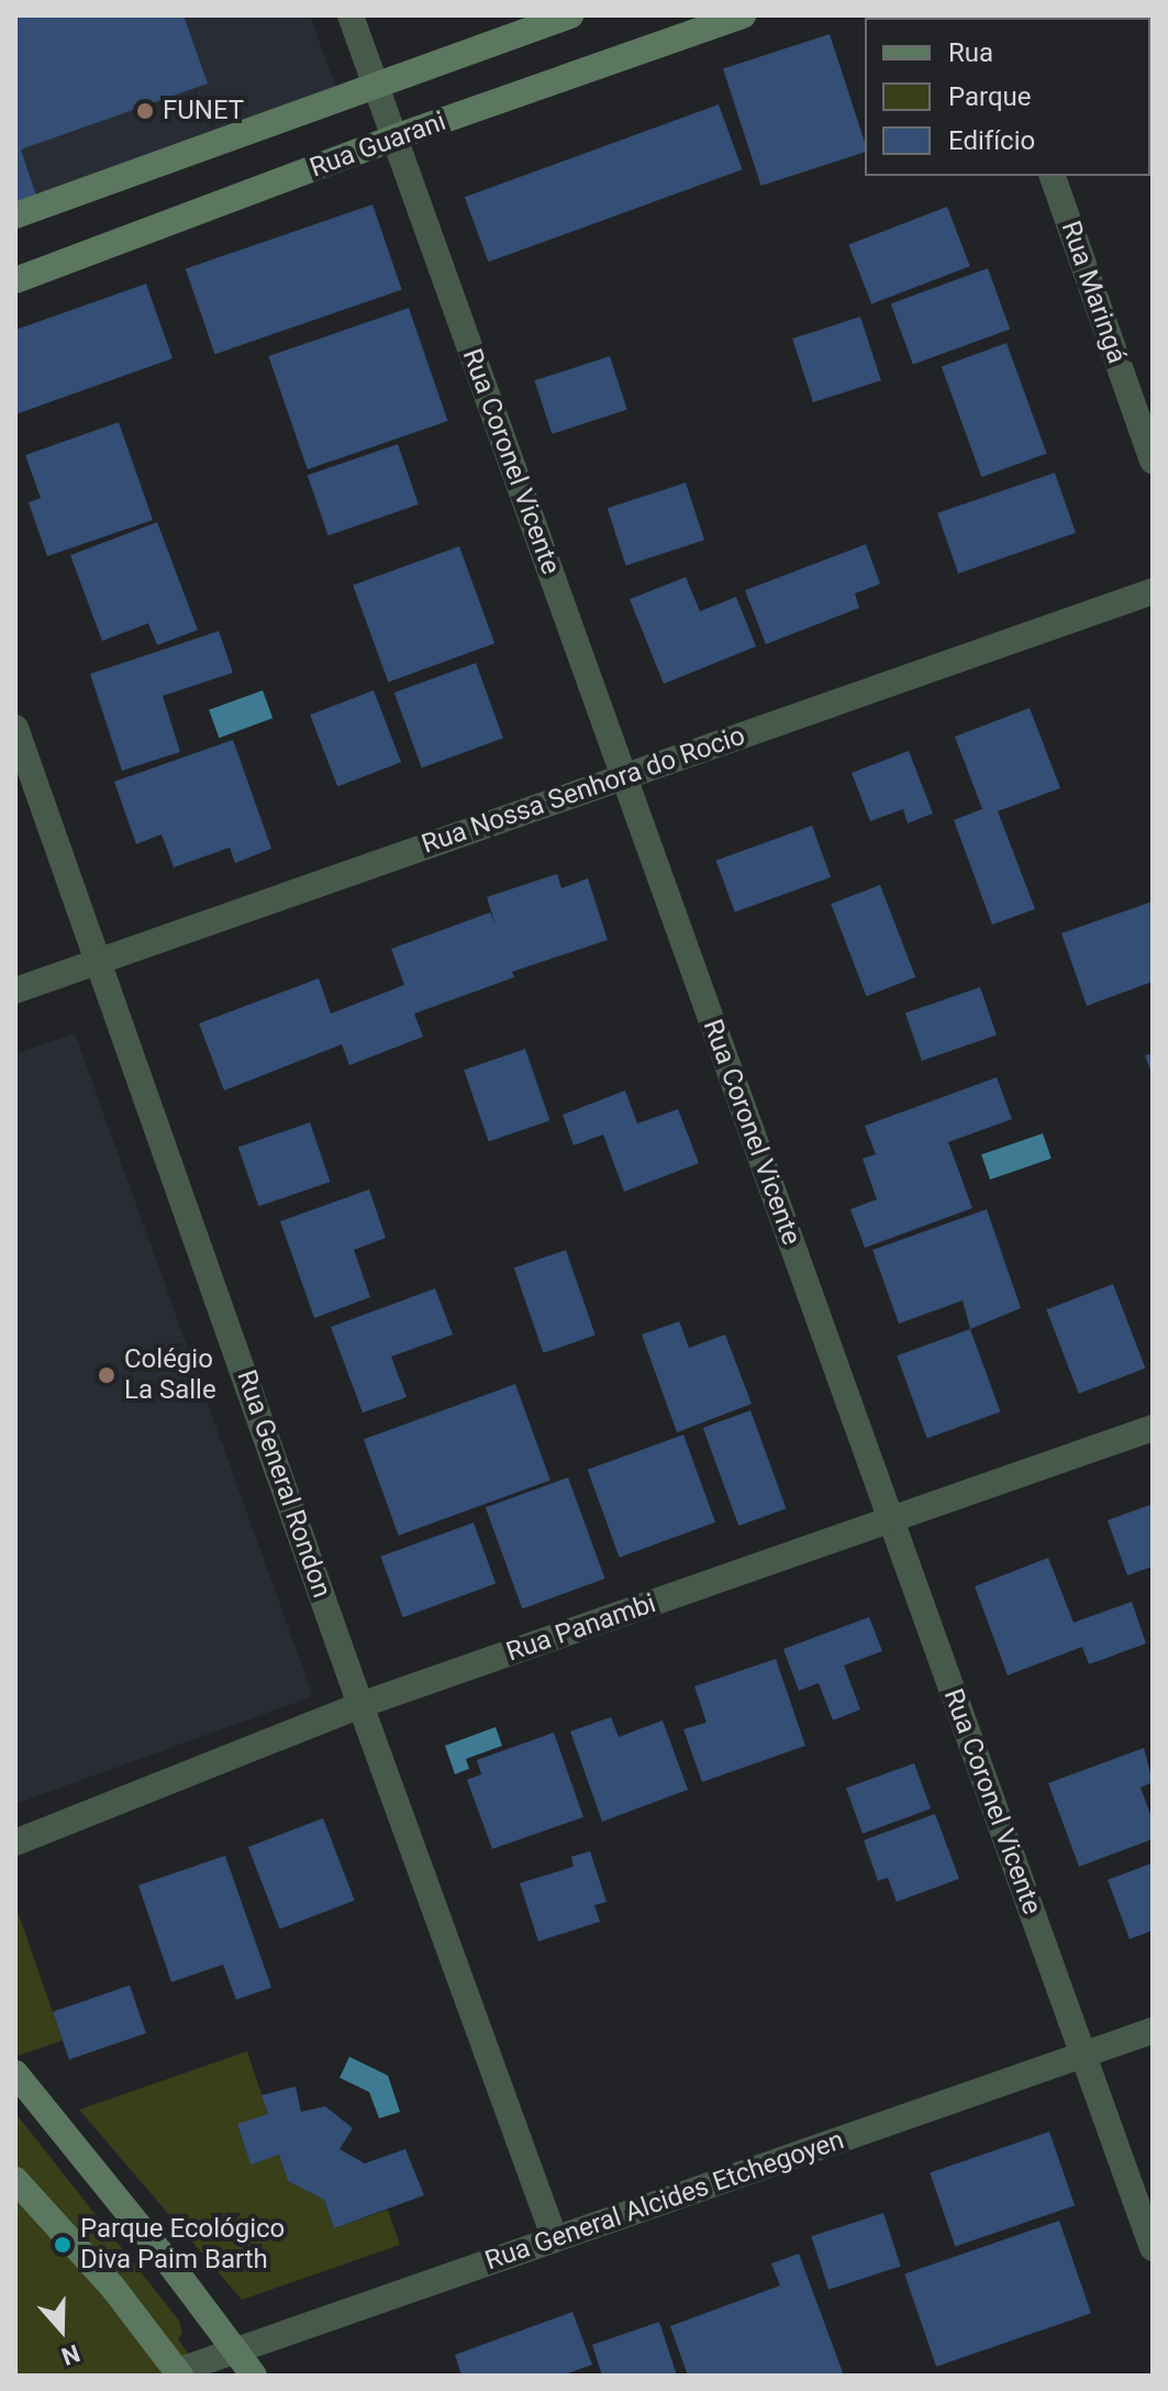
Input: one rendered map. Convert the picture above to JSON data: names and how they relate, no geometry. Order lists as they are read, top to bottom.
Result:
{
  "streets": {
    "street": [
      "Rua Guarani",
      "Rua Maringá",
      "Rua Coronel Vicente",
      "Rua Nossa Senhora do Rocio",
      "Rua General Rondon",
      "Rua Panambi",
      "Rua General Alcides Etchegoyen"
    ]
  },
  "crossings": [
    ["Rua Guarani", "Rua Coronel Vicente"],
    ["Rua Coronel Vicente", "Rua Nossa Senhora do Rocio"],
    ["Rua Coronel Vicente", "Rua Panambi"],
    ["Rua Coronel Vicente", "Rua General Alcides Etchegoyen"],
    ["Rua Nossa Senhora do Rocio", "Rua General Rondon"],
    ["Rua General Rondon", "Rua Panambi"],
    ["Rua General Rondon", "Rua General Alcides Etchegoyen"]
  ],
  "places": ["FUNET", "Colégio La Salle", "Parque Ecológico Diva Paim Barth"],
  "legend": ["Rua", "Parque", "Edifício"],
  "north": "bottom"
}
